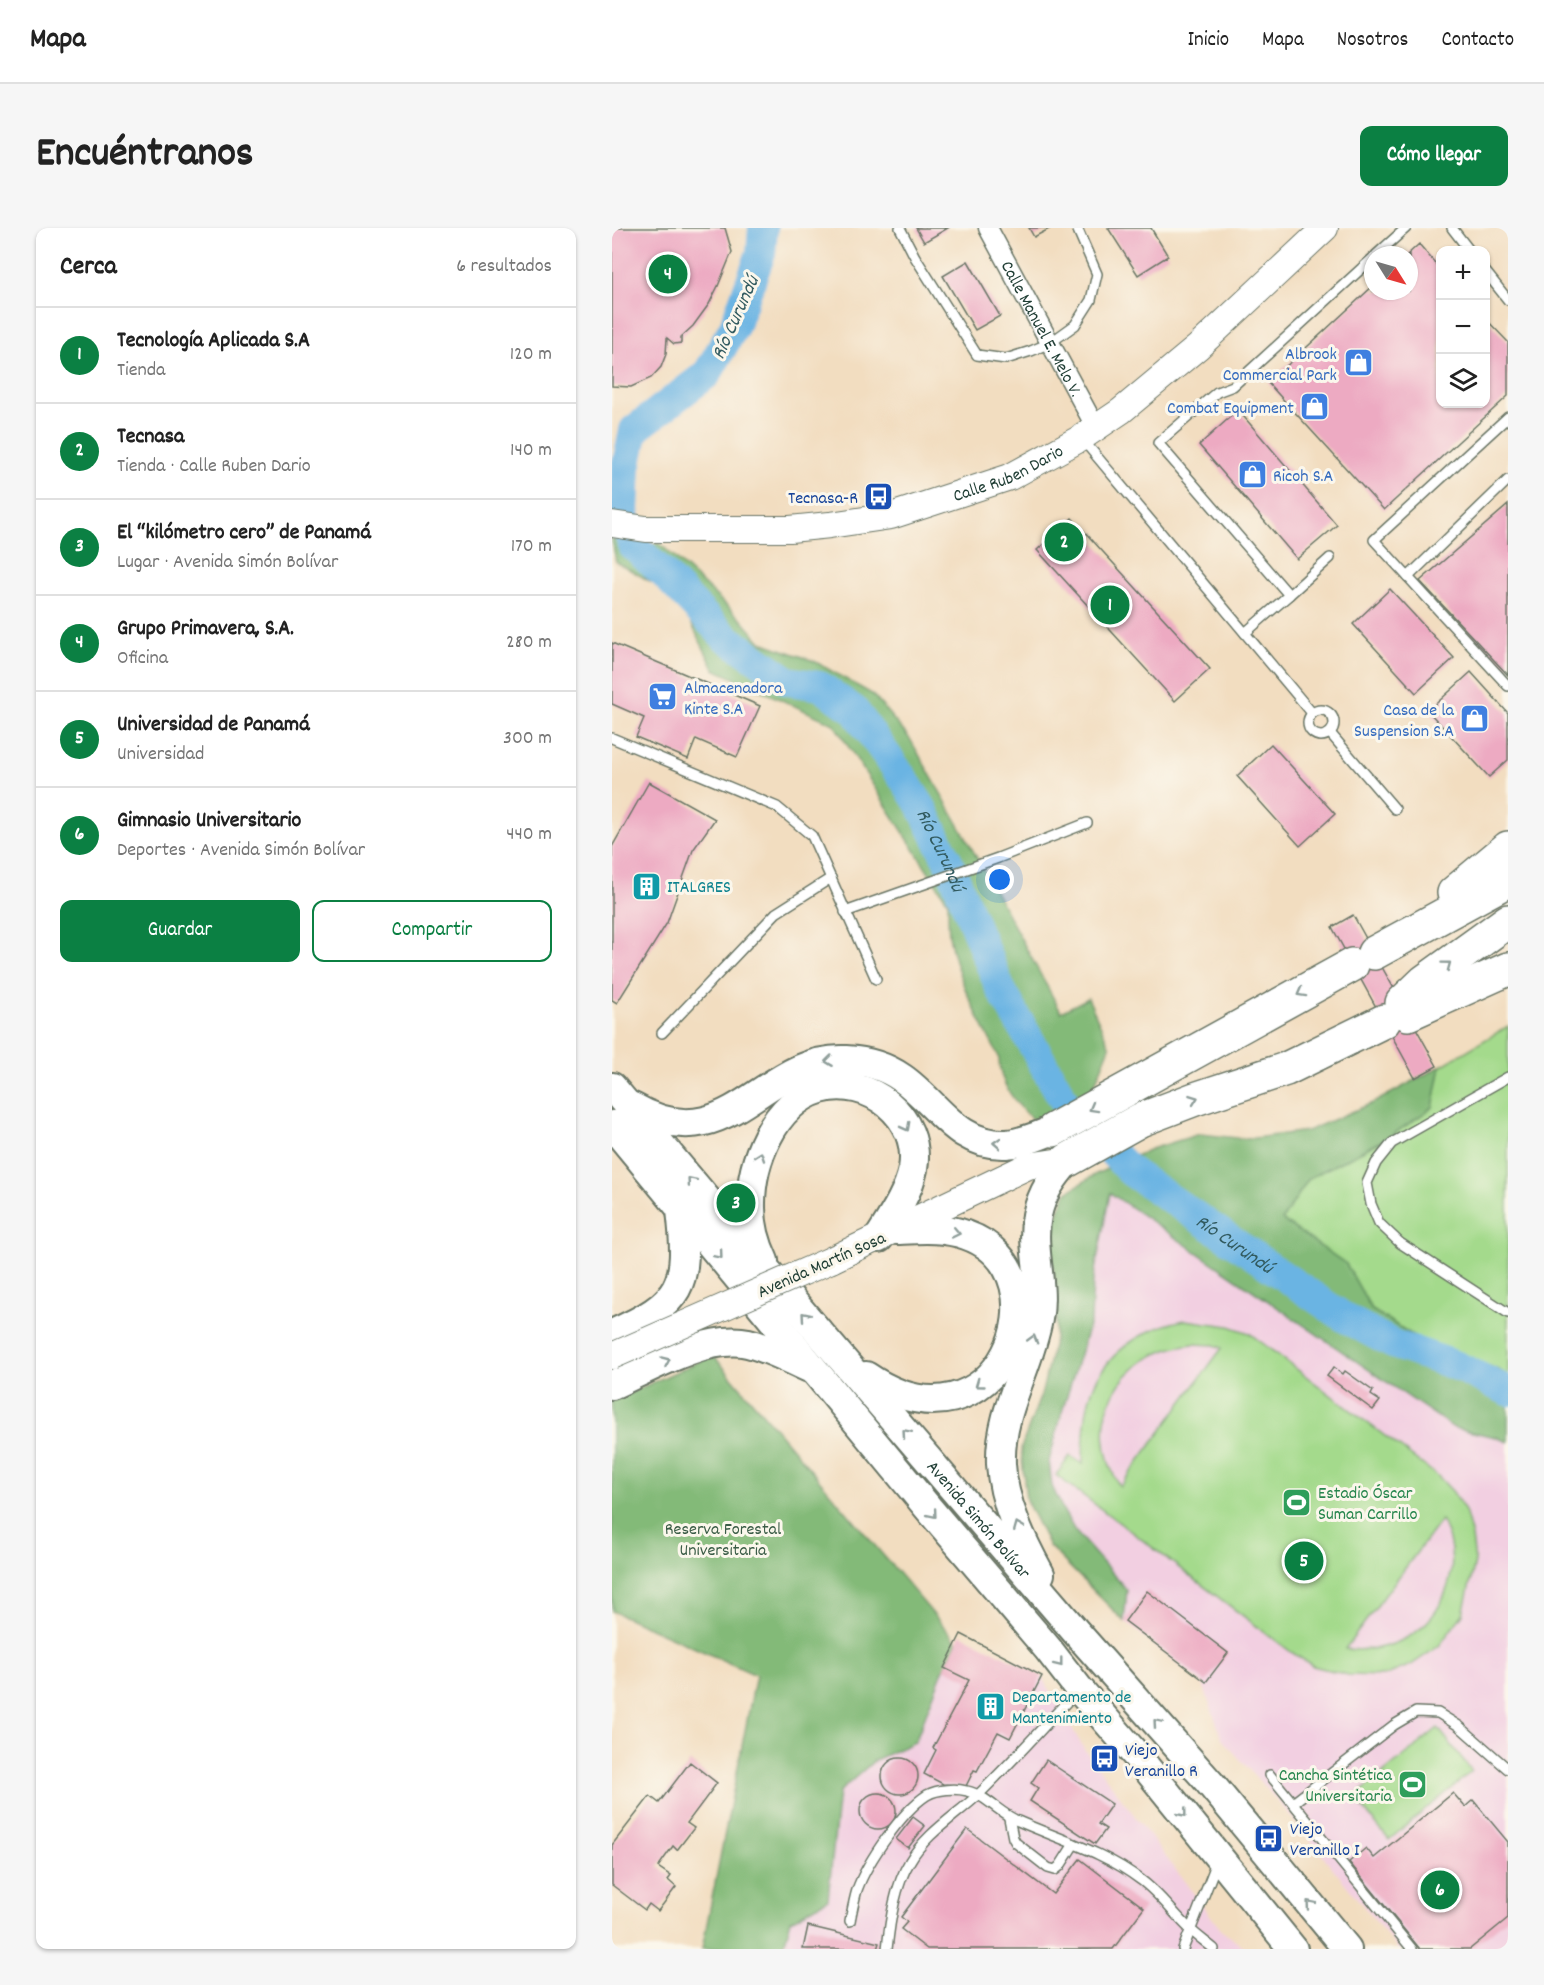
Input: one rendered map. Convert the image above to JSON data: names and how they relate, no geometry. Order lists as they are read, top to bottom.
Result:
{
  "streets": {
    "main road": ["Avenida Simón Bolívar"],
    "street": ["Calle Manuel E. Melo V.", "Calle Ruben Dario", "Avenida Martín Sosa"]
  },
  "crossings": [
    ["Calle Manuel E. Melo V.", "Calle Ruben Dario"]
  ],
  "water": ["Río Curundú"],
  "parks": ["Reserva Forestal Universitaria"],
  "places": {
    "shop": [
      "Albrook Commercial Park",
      "Combat Equipment",
      "Ricoh S.A",
      "Casa de la Suspension S.A"
    ],
    "bus stop": ["Tecnasa-R", "Viejo Veranillo R", "Viejo Veranillo I"],
    "supermarket": ["Almacenadora Kinte S.A"],
    "building": ["ITALGRES", "Departamento de Mantenimiento"],
    "sports": ["Estadio Óscar Suman Carrillo", "Cancha Sintética Universitaria"]
  },
  "north": "bottom right",
  "page": {
    "header": "Mapa",
    "nav": [
      "Inicio",
      "Mapa",
      "Nosotros",
      "Contacto"
    ],
    "title": "Encuéntranos",
    "buttons": [
      "Cómo llegar",
      ["Guardar", "Compartir"]
    ],
    "heading": ["Cerca", "6 resultados"],
    "map_buttons": ["+", "−"],
    "pins": [
      "4",
      "2",
      "1",
      "3",
      "5",
      "6"
    ],
    "list": [
      {
        "mark": "1",
        "name": "Tecnología Aplicada S.A",
        "note": "Tienda",
        "value": "120 m"
      },
      {
        "mark": "2",
        "name": "Tecnasa",
        "note": "Tienda · Calle Ruben Dario",
        "value": "140 m"
      },
      {
        "mark": "3",
        "name": "El “kilómetro cero” de Panamá",
        "note": "Lugar · Avenida Simón Bolívar",
        "value": "170 m"
      },
      {
        "mark": "4",
        "name": "Grupo Primavera, S.A.",
        "note": "Oficina",
        "value": "280 m"
      },
      {
        "mark": "5",
        "name": "Universidad de Panamá",
        "note": "Universidad",
        "value": "300 m"
      },
      {
        "mark": "6",
        "name": "Gimnasio Universitario",
        "note": "Deportes · Avenida Simón Bolívar",
        "value": "440 m"
      }
    ]
  }
}
